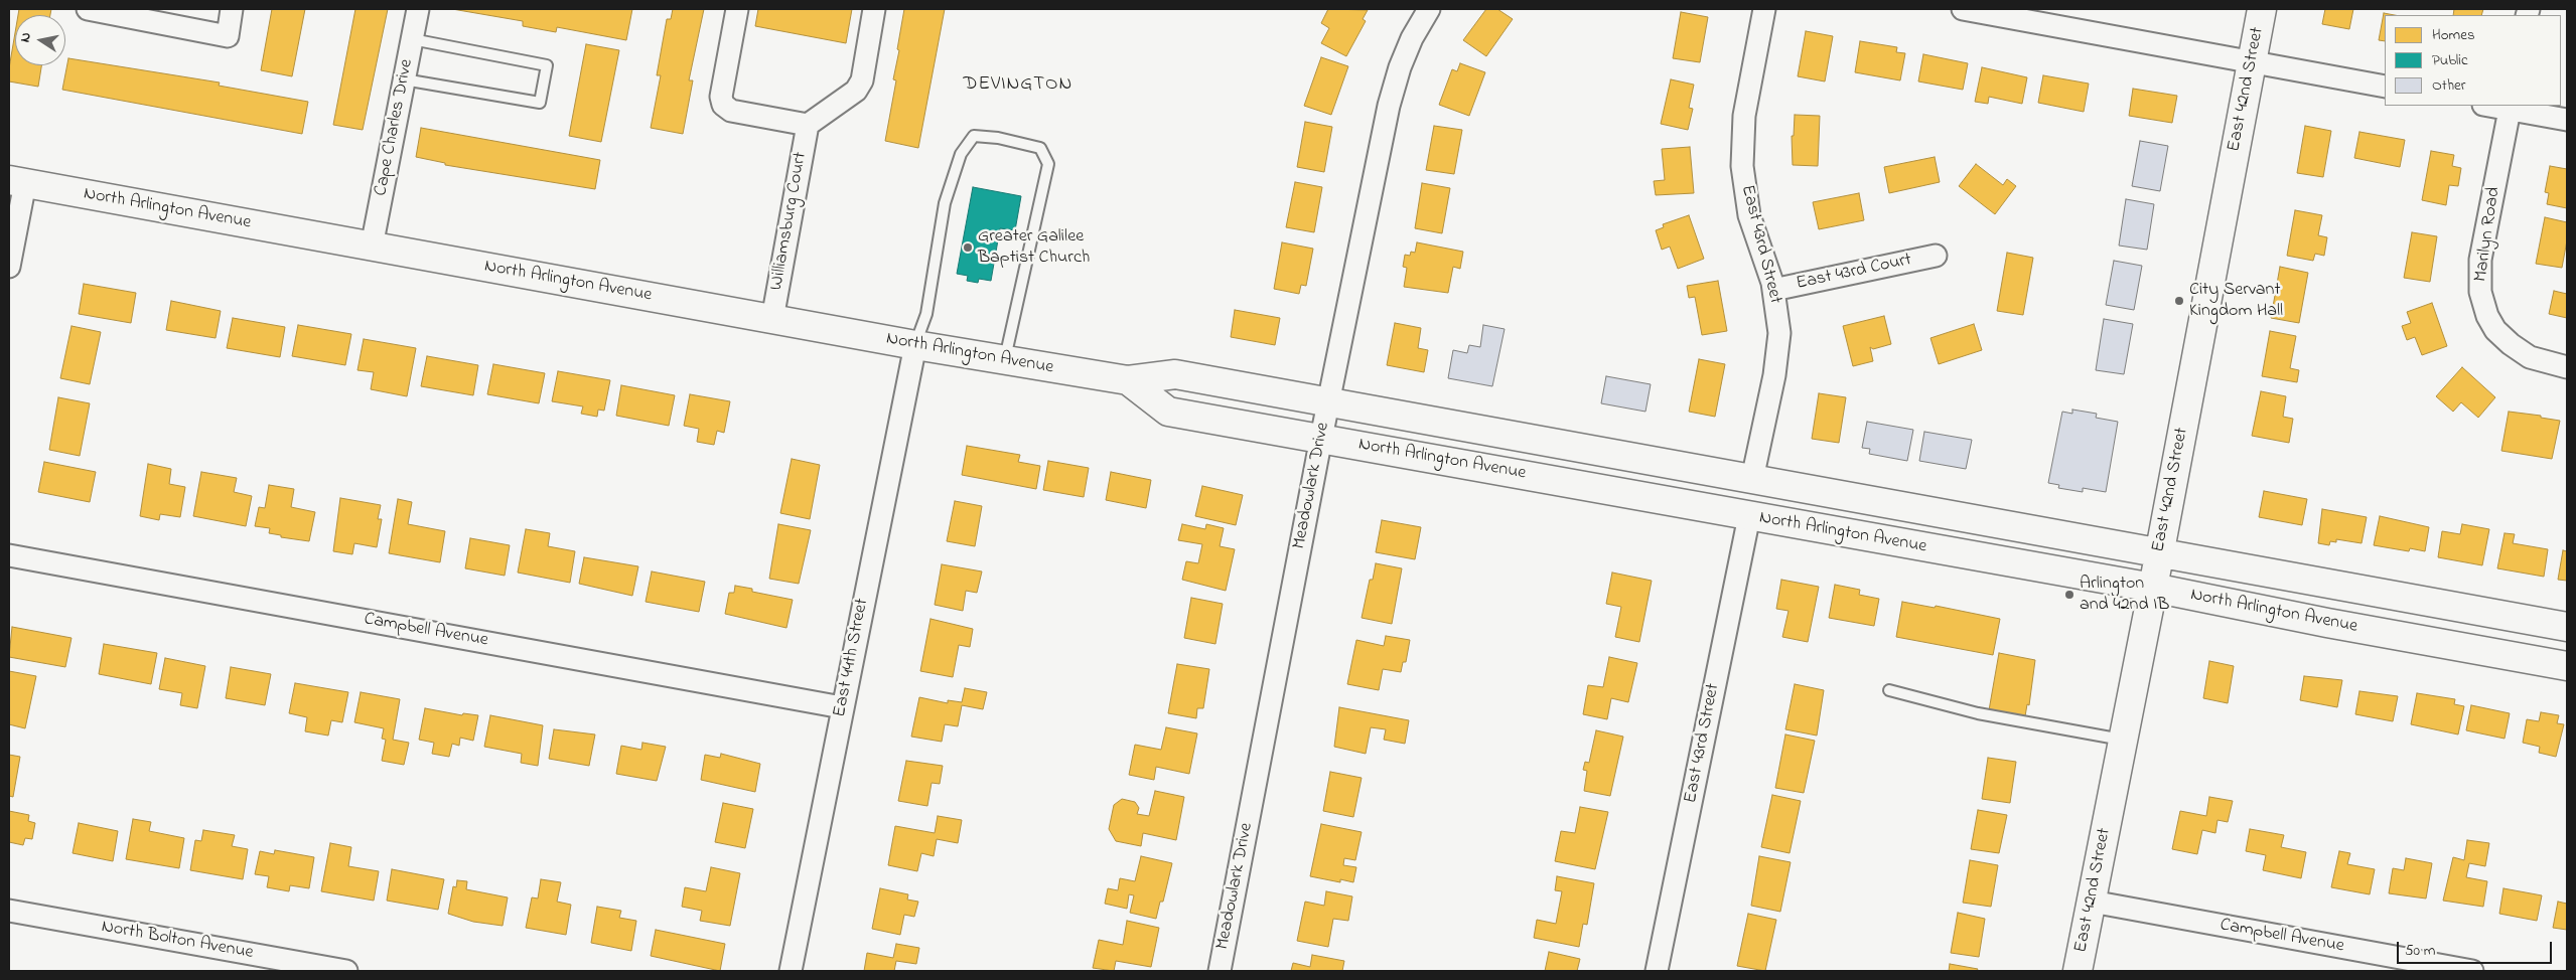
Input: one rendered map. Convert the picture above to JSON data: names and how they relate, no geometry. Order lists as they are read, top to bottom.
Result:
{
  "streets": {
    "main road": ["East 42nd Street", "North Arlington Avenue"],
    "street": [
      "Cape Charles Drive",
      "Williamsburg Court",
      "Marilyn Road",
      "East 43rd Street",
      "East 43rd Court",
      "Meadowlark Drive",
      "Campbell Avenue",
      "East 44th Street",
      "North Bolton Avenue"
    ]
  },
  "crossings": [
    ["East 42nd Street", "North Arlington Avenue"],
    ["East 42nd Street", "Campbell Avenue"],
    ["Cape Charles Drive", "North Arlington Avenue"],
    ["North Arlington Avenue", "Williamsburg Court"],
    ["North Arlington Avenue", "East 43rd Street"],
    ["North Arlington Avenue", "Meadowlark Drive"],
    ["North Arlington Avenue", "East 44th Street"],
    ["East 43rd Street", "East 43rd Court"],
    ["Campbell Avenue", "East 44th Street"]
  ],
  "districts": ["DEVINGTON"],
  "places": ["Greater Galilee Baptist Church", "City Servant Kingdom Hall", "Arlington and 42nd IB"],
  "legend": ["Homes", "Public", "Other"],
  "scale_bar": "50 m",
  "north": "left"
}
